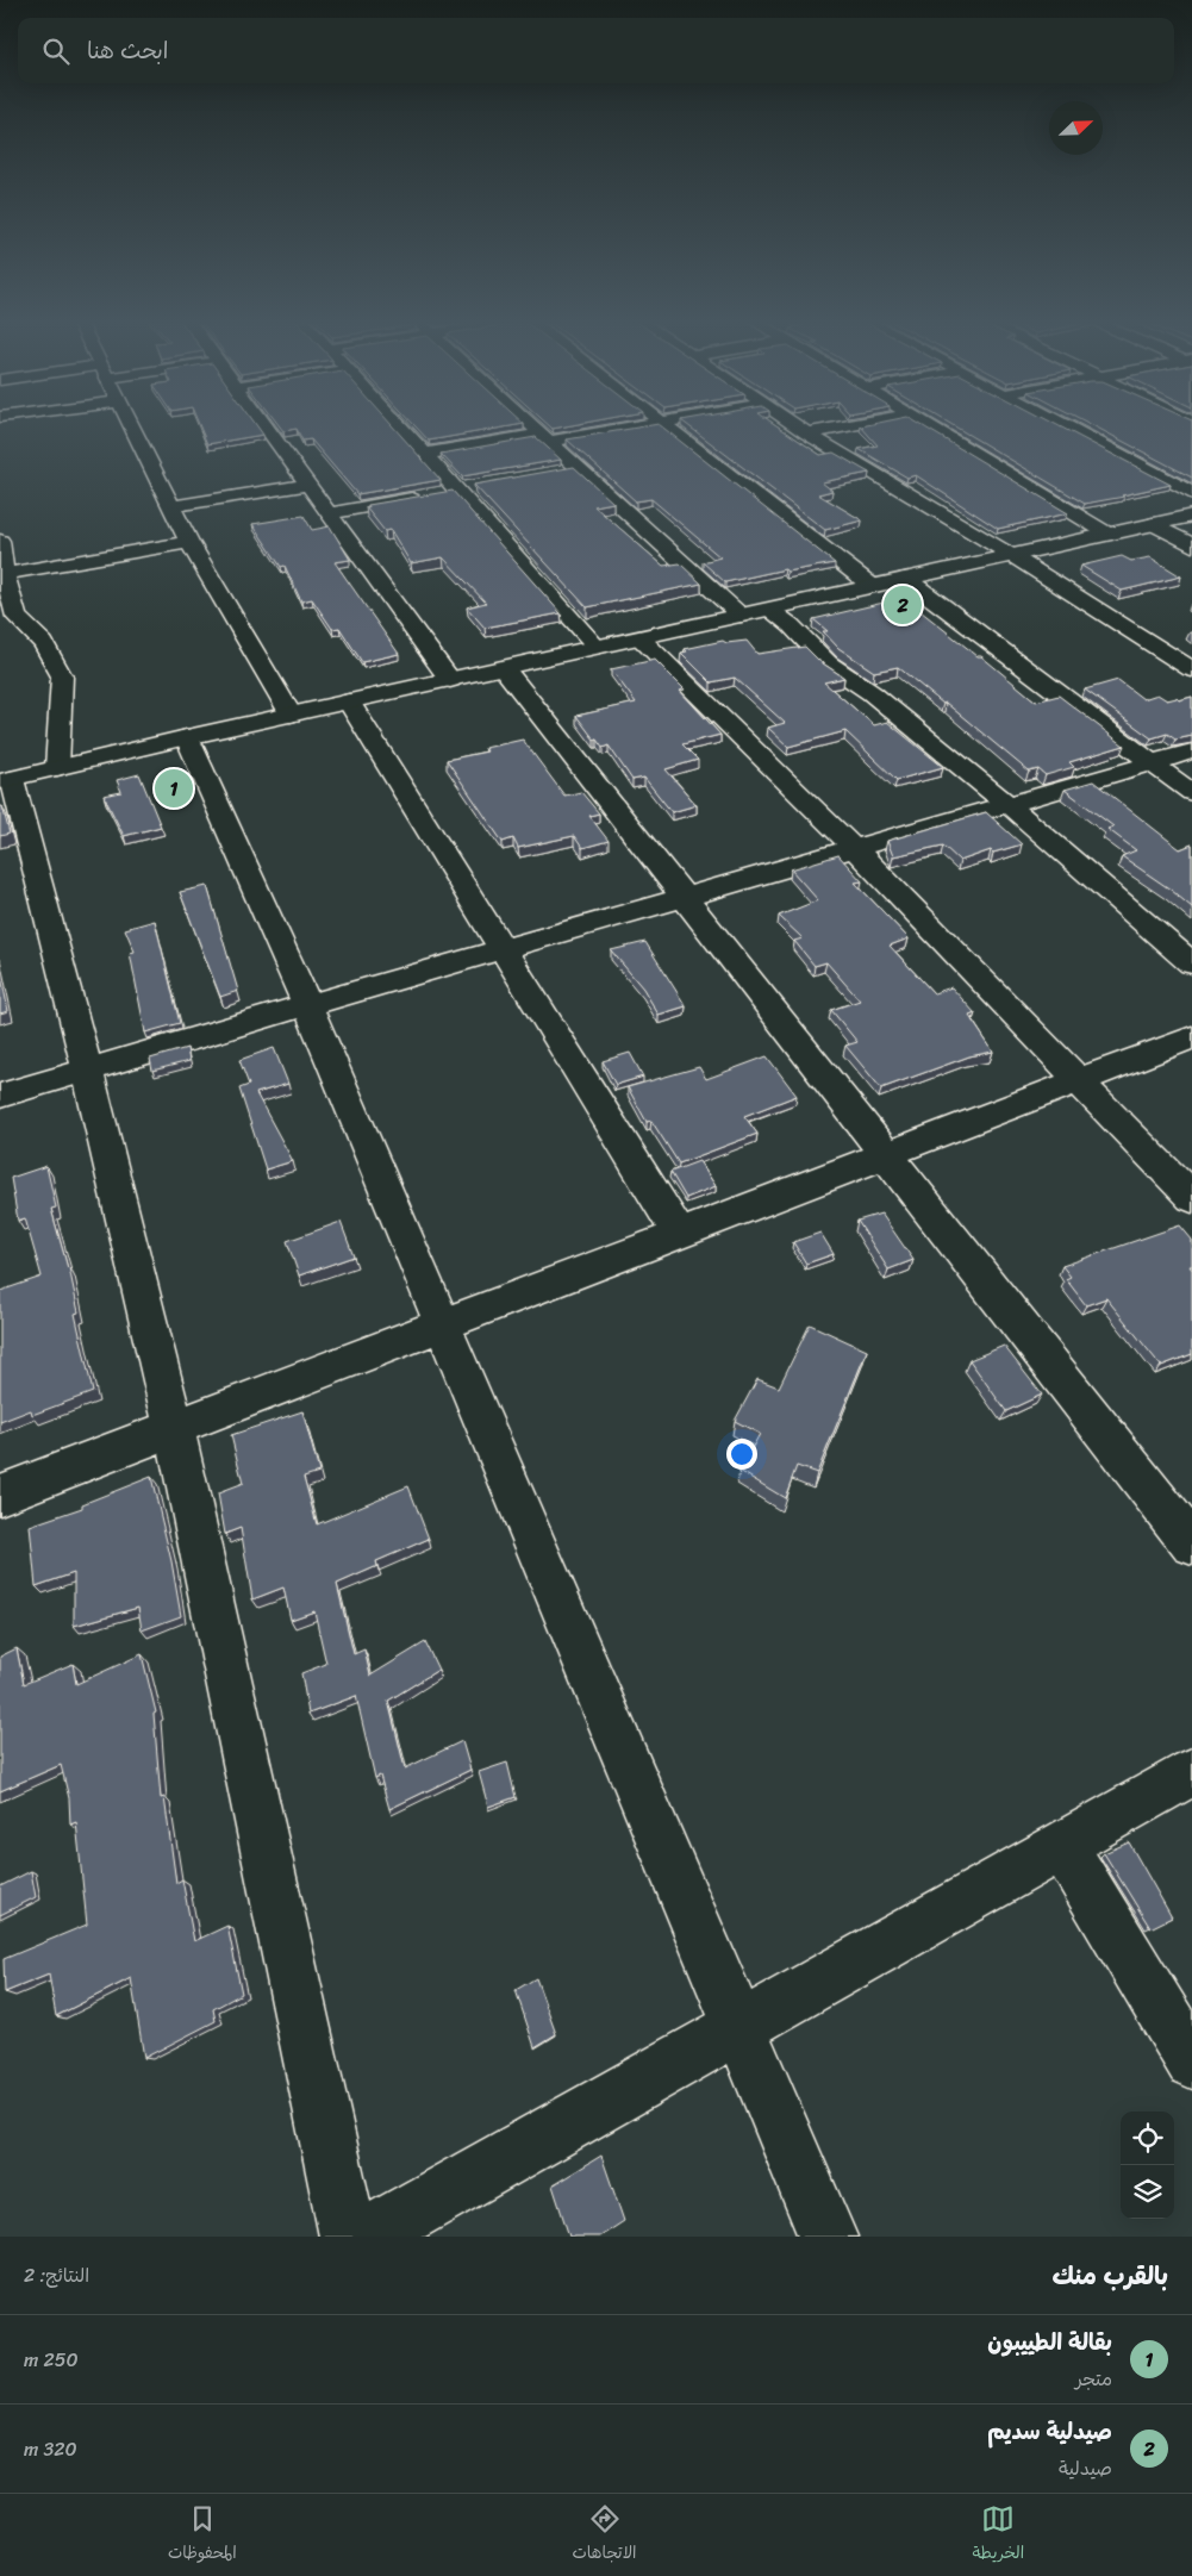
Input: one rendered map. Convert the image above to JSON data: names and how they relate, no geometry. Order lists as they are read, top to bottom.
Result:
{
  "north": "top right",
  "page": {
    "search": "ابحث هنا",
    "pins": ["2", "1"],
    "heading": ["بالقرب منك", "النتائج: 2"],
    "list": [
      {
        "mark": "1",
        "name": "بقالة الطييبون",
        "note": "متجر",
        "value": "250 m"
      },
      {
        "mark": "2",
        "name": "صيدلية سديم",
        "note": "صيدلية",
        "value": "320 m"
      }
    ],
    "nav": ["الخريطة", "الاتجاهات", "المحفوظات"]
  }
}
